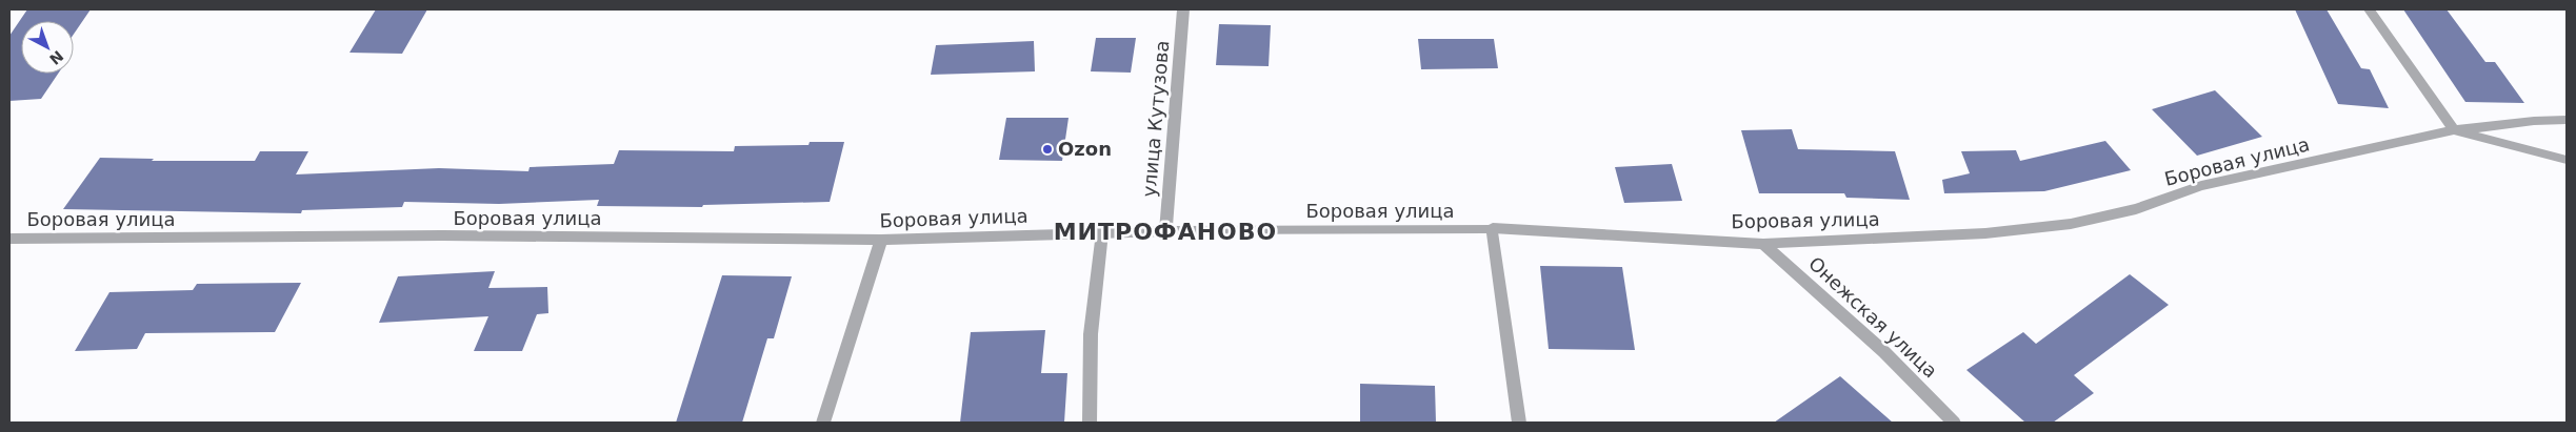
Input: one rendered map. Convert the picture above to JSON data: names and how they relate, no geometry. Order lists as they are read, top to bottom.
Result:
{
  "streets": {
    "street": ["улица Кутузова", "Боровая улица", "Онежская улица"]
  },
  "crossings": [
    ["улица Кутузова", "Боровая улица"],
    ["Боровая улица", "Онежская улица"]
  ],
  "districts": ["МИТРОФАНОВО"],
  "places": ["Ozon"],
  "north": "bottom right"
}
